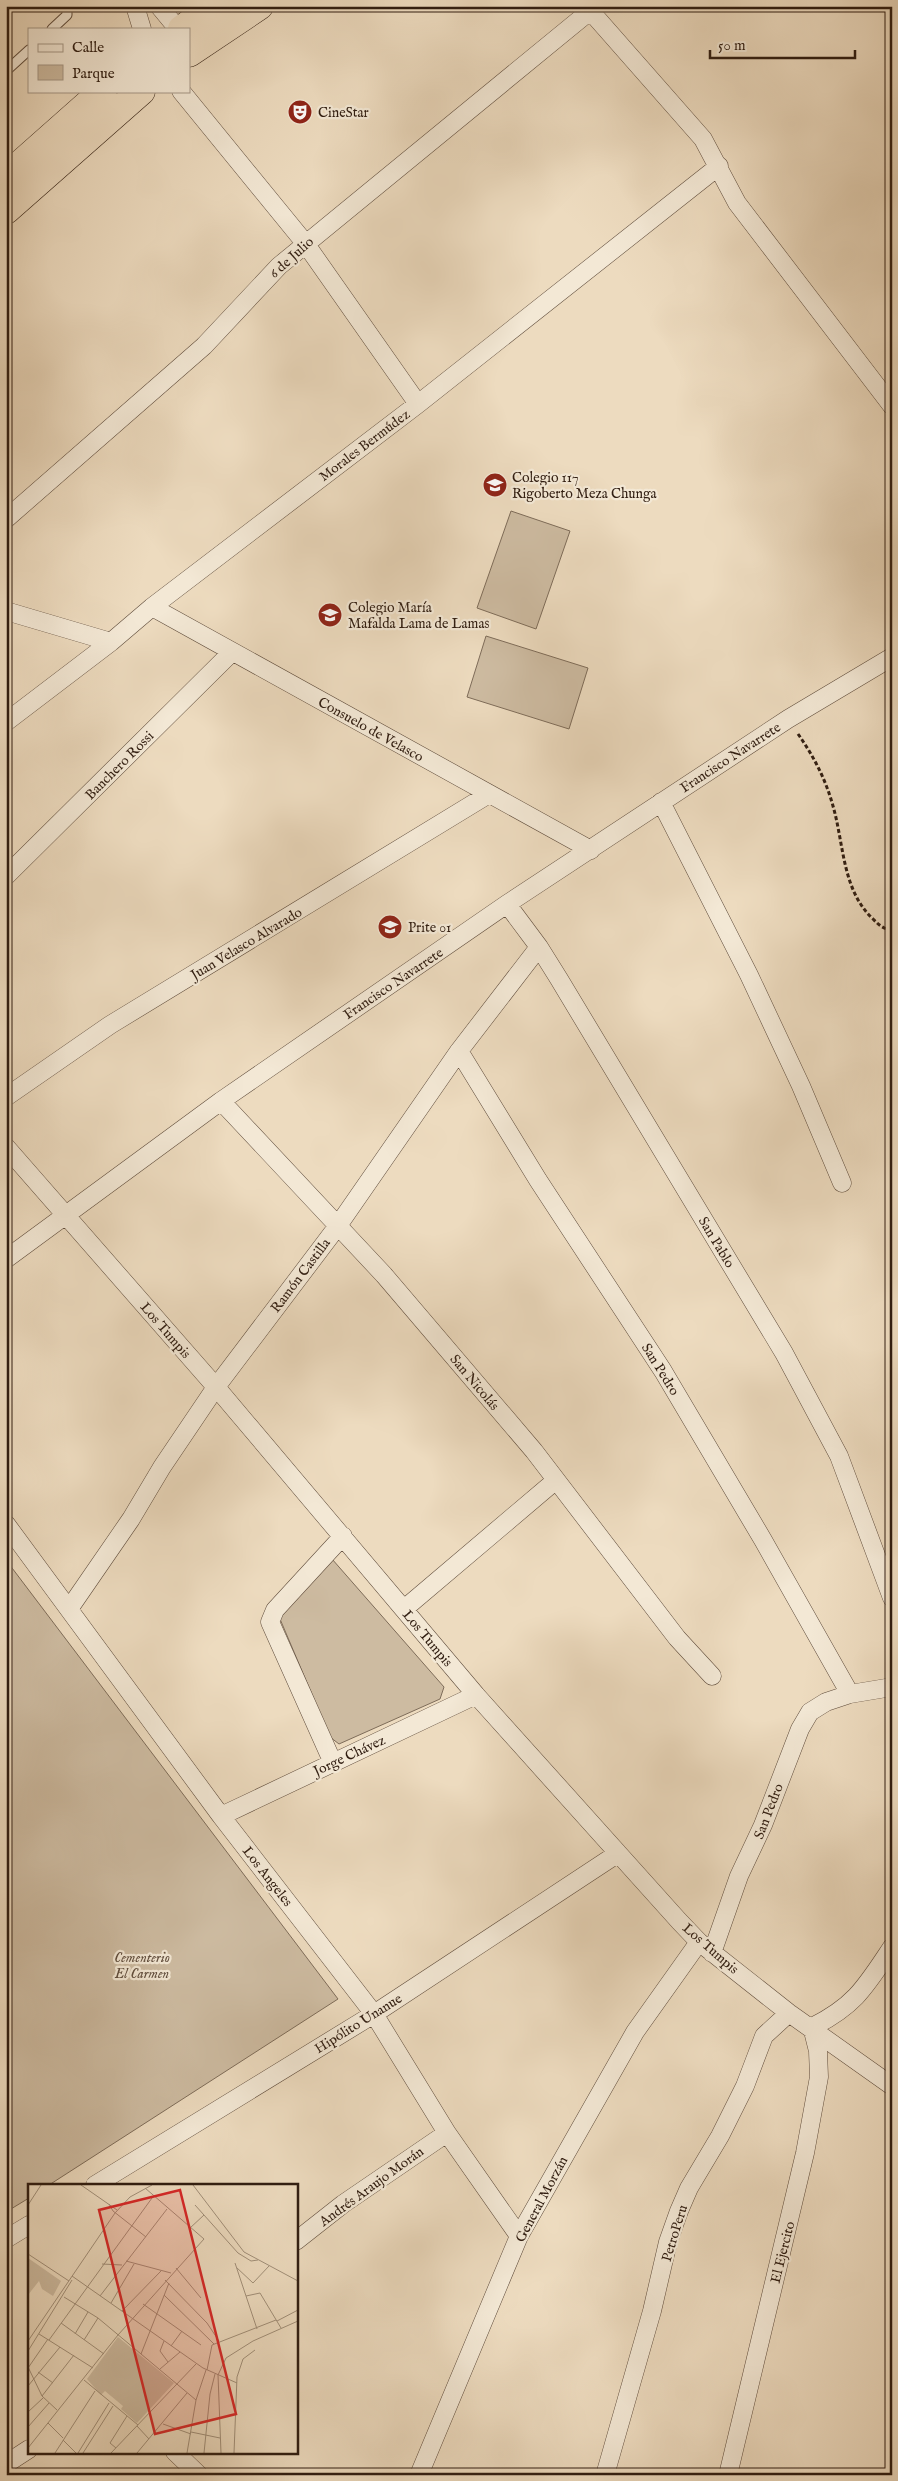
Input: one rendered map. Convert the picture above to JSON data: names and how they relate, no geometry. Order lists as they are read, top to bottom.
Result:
{
  "streets": {
    "street": [
      "6 de Julio",
      "Morales Bermúdez",
      "Consuelo de Velasco",
      "Francisco Navarrete",
      "Banchero Rossi",
      "Juan Velasco Alvarado",
      "San Pablo",
      "Ramón Castilla",
      "Los Tumpis",
      "San Pedro",
      "San Nicolás",
      "Jorge Chávez",
      "Los Angeles",
      "Hipólito Unanue",
      "Andrés Araujo Morán",
      "General Morzán",
      "PetroPeru",
      "El Ejercito"
    ]
  },
  "crossings": [
    ["Morales Bermúdez", "Consuelo de Velasco"],
    ["Consuelo de Velasco", "Francisco Navarrete"],
    ["Consuelo de Velasco", "Banchero Rossi"],
    ["Consuelo de Velasco", "Juan Velasco Alvarado"],
    ["Francisco Navarrete", "San Pablo"],
    ["Francisco Navarrete", "Los Tumpis"],
    ["Francisco Navarrete", "San Nicolás"],
    ["San Pablo", "Ramón Castilla"],
    ["Ramón Castilla", "Los Tumpis"],
    ["Ramón Castilla", "San Pedro"],
    ["Ramón Castilla", "San Nicolás"],
    ["Ramón Castilla", "Los Angeles"],
    ["Los Tumpis", "San Pedro"],
    ["Los Tumpis", "Jorge Chávez"],
    ["Los Tumpis", "Hipólito Unanue"],
    ["Los Tumpis", "General Morzán"],
    ["Los Tumpis", "PetroPeru"],
    ["Los Tumpis", "El Ejercito"],
    ["San Pedro", "General Morzán"],
    ["Jorge Chávez", "Los Angeles"],
    ["Los Angeles", "Hipólito Unanue"],
    ["Los Angeles", "Andrés Araujo Morán"],
    ["Los Angeles", "General Morzán"]
  ],
  "parks": ["Cementerio El Carmen"],
  "places": {
    "theatre": ["CineStar"],
    "school or university": ["Colegio 117 Rigoberto Meza Chunga", "Colegio María Mafalda Lama de Lamas", "Prite 01"]
  },
  "legend": ["Calle", "Parque"],
  "scale_bar": "50 m"
}
